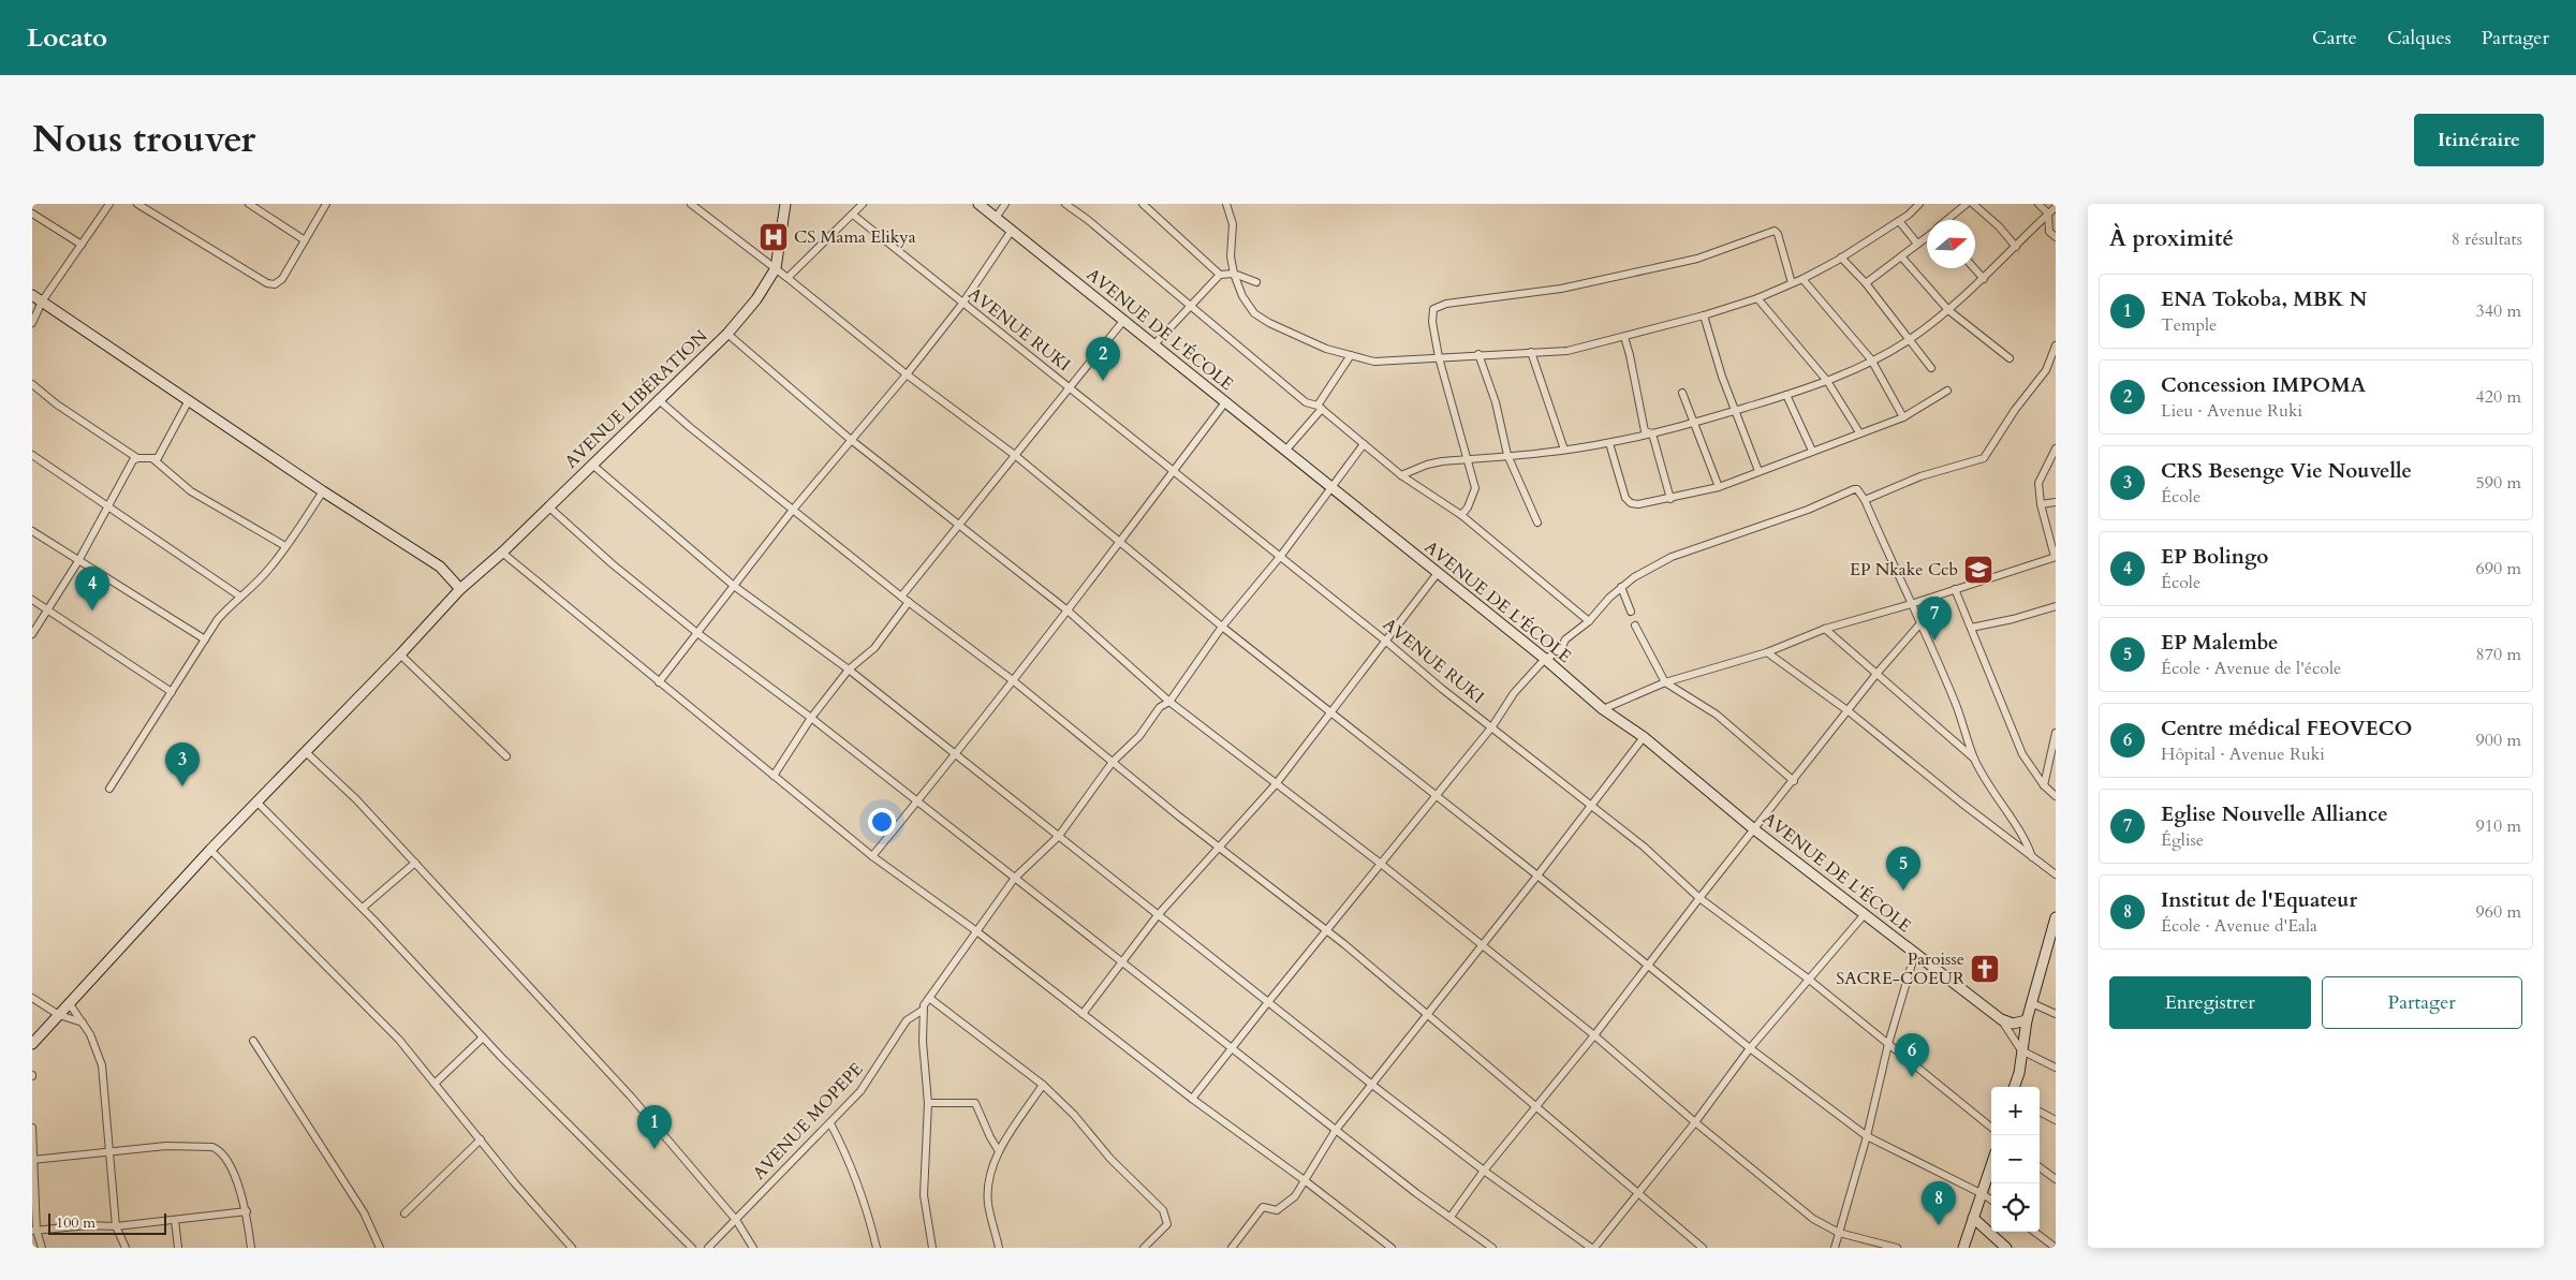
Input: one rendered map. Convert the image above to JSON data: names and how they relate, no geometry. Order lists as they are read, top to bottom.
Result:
{
  "streets": {
    "street": [
      "AVENUE RUKI",
      "AVENUE DE L'ÉCOLE",
      "AVENUE LIBÉRATION",
      "AVENUE MOPEPE"
    ]
  },
  "crossings": [
    ["AVENUE RUKI", "AVENUE MOPEPE"],
    ["AVENUE DE L'ÉCOLE", "AVENUE MOPEPE"]
  ],
  "places": {
    "hospital": ["CS Mama Elikya"],
    "school or university": ["EP Nkake Ccb"],
    "church": ["Paroisse SACRE-COEUR"]
  },
  "scale_bar": "100 m",
  "north": "right",
  "page": {
    "header": "Locato",
    "nav": ["Carte", "Calques", "Partager"],
    "title": "Nous trouver",
    "buttons": [
      "Itinéraire",
      ["Enregistrer", "Partager"]
    ],
    "heading": ["À proximité", "8 résultats"],
    "list": [
      {
        "mark": "1",
        "name": "ENA Tokoba, MBK N",
        "note": "Temple",
        "value": "340 m"
      },
      {
        "mark": "2",
        "name": "Concession IMPOMA",
        "note": "Lieu · Avenue Ruki",
        "value": "420 m"
      },
      {
        "mark": "3",
        "name": "CRS Besenge Vie Nouvelle",
        "note": "École",
        "value": "590 m"
      },
      {
        "mark": "4",
        "name": "EP Bolingo",
        "note": "École",
        "value": "690 m"
      },
      {
        "mark": "5",
        "name": "EP Malembe",
        "note": "École · Avenue de l'école",
        "value": "870 m"
      },
      {
        "mark": "6",
        "name": "Centre médical FEOVECO",
        "note": "Hôpital · Avenue Ruki",
        "value": "900 m"
      },
      {
        "mark": "7",
        "name": "Eglise Nouvelle Alliance",
        "note": "Église",
        "value": "910 m"
      },
      {
        "mark": "8",
        "name": "Institut de l'Equateur",
        "note": "École · Avenue d'Eala",
        "value": "960 m"
      }
    ],
    "pins": [
      "2",
      "4",
      "7",
      "3",
      "5",
      "6",
      "1",
      "8"
    ],
    "map_buttons": ["+", "−"],
    "scale": "100 m"
  }
}
